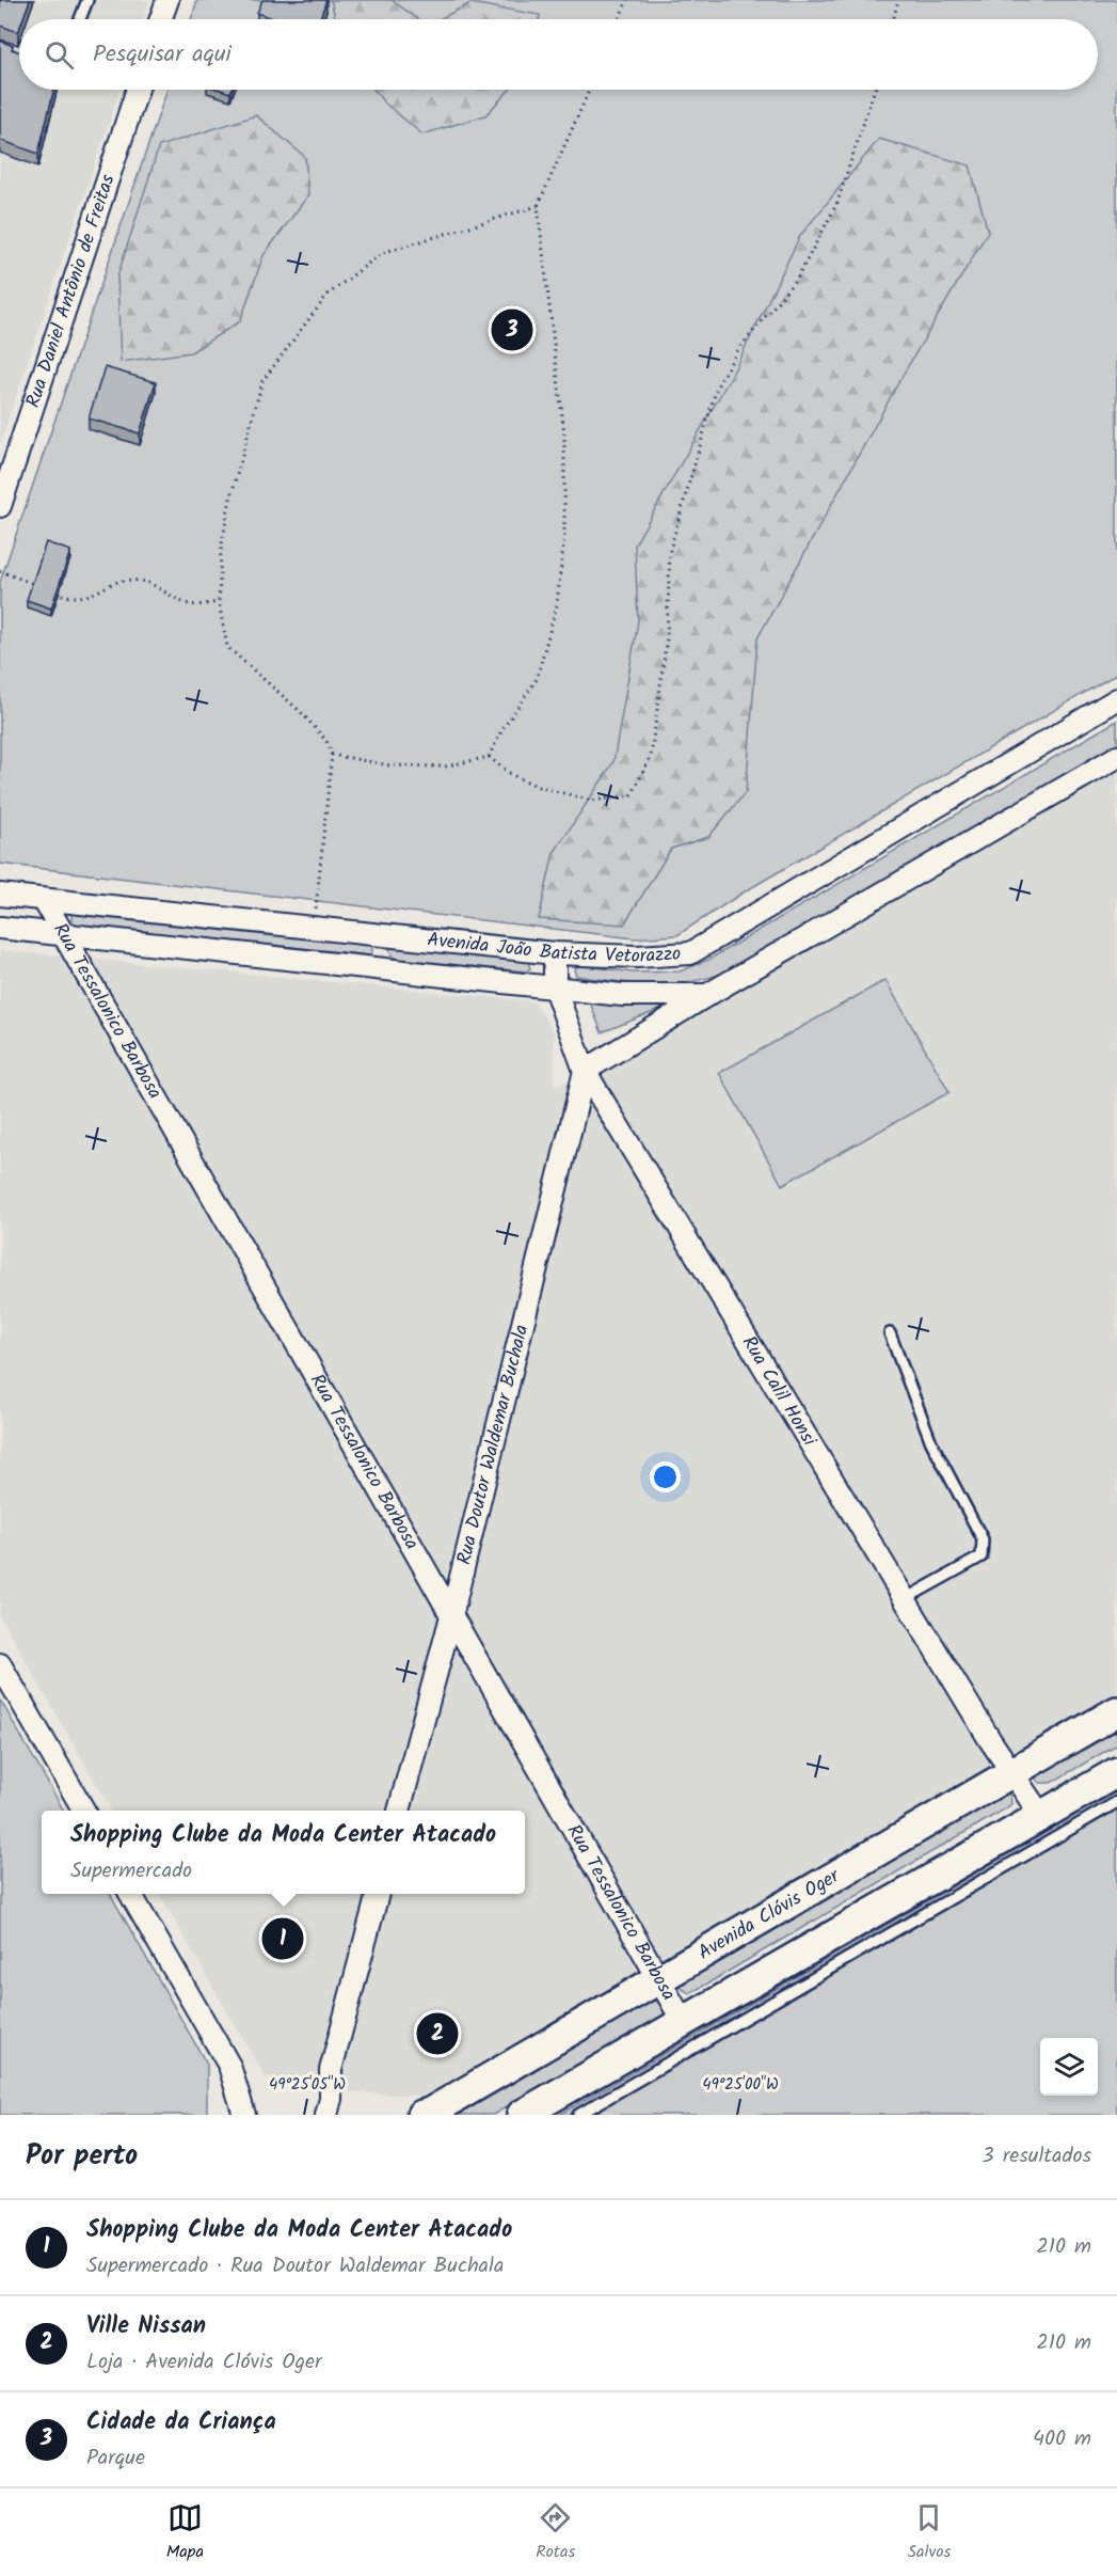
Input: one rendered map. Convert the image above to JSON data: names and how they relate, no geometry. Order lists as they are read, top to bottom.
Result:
{
  "streets": {
    "main road": ["Avenida Clóvis Oger"],
    "street": [
      "Rua Daniel Antônio de Freitas",
      "Avenida João Batista Vetorazzo",
      "Rua Tessalonico Barbosa",
      "Rua Calil Honsi",
      "Rua Doutor Waldemar Buchala"
    ]
  },
  "crossings": [
    ["Avenida João Batista Vetorazzo", "Rua Tessalonico Barbosa"],
    ["Avenida João Batista Vetorazzo", "Rua Calil Honsi"],
    ["Rua Tessalonico Barbosa", "Rua Doutor Waldemar Buchala"],
    ["Rua Tessalonico Barbosa", "Avenida Clóvis Oger"],
    ["Rua Calil Honsi", "Rua Doutor Waldemar Buchala"],
    ["Rua Calil Honsi", "Avenida Clóvis Oger"]
  ],
  "page": {
    "search": "Pesquisar aqui",
    "pins": ["3", "1", "2"],
    "popup": ["Shopping Clube da Moda Center Atacado", "Supermercado"],
    "heading": ["Por perto", "3 resultados"],
    "list": [
      {
        "mark": "1",
        "name": "Shopping Clube da Moda Center Atacado",
        "note": "Supermercado · Rua Doutor Waldemar Buchala",
        "value": "210 m"
      },
      {
        "mark": "2",
        "name": "Ville Nissan",
        "note": "Loja · Avenida Clóvis Oger",
        "value": "210 m"
      },
      {
        "mark": "3",
        "name": "Cidade da Criança",
        "note": "Parque",
        "value": "400 m"
      }
    ],
    "nav": ["Mapa", "Rotas", "Salvos"]
  },
  "coordinates": ["49°25'05\"W", "49°25'00\"W"]
}
